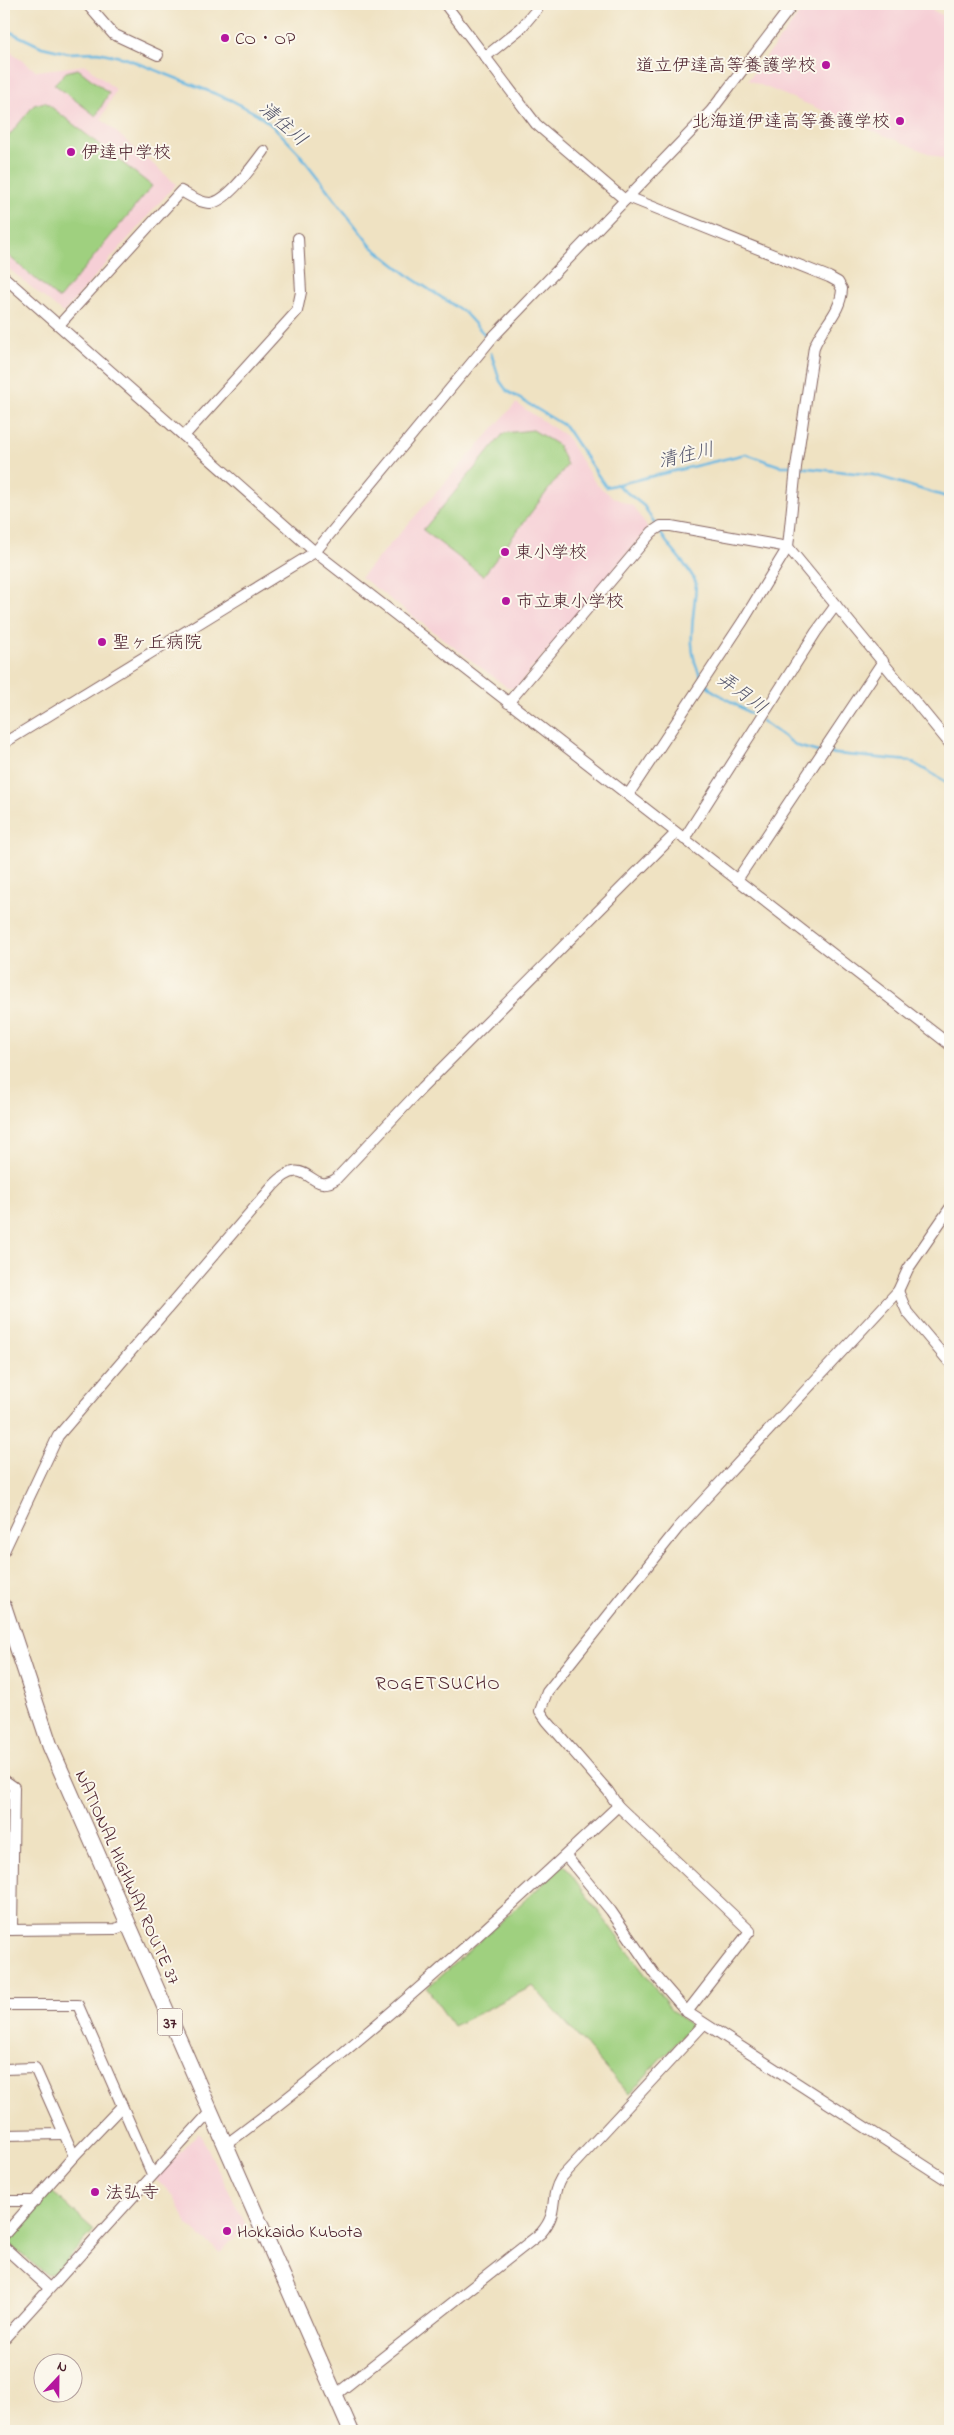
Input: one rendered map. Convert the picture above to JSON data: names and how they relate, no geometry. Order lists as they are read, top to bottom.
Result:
{
  "streets": {
    "highway": ["NATIONAL HIGHWAY ROUTE 37", "37"]
  },
  "districts": ["ROGETSUCHO"],
  "water": ["清住川", "弄月川"],
  "places": [
    "CO・OP",
    "道立伊達高等養護学校",
    "北海道伊達高等養護学校",
    "伊達中学校",
    "東小学校",
    "市立東小学校",
    "聖ヶ丘病院",
    "法弘寺",
    "Hokkaido Kubota"
  ],
  "north": "top"
}
